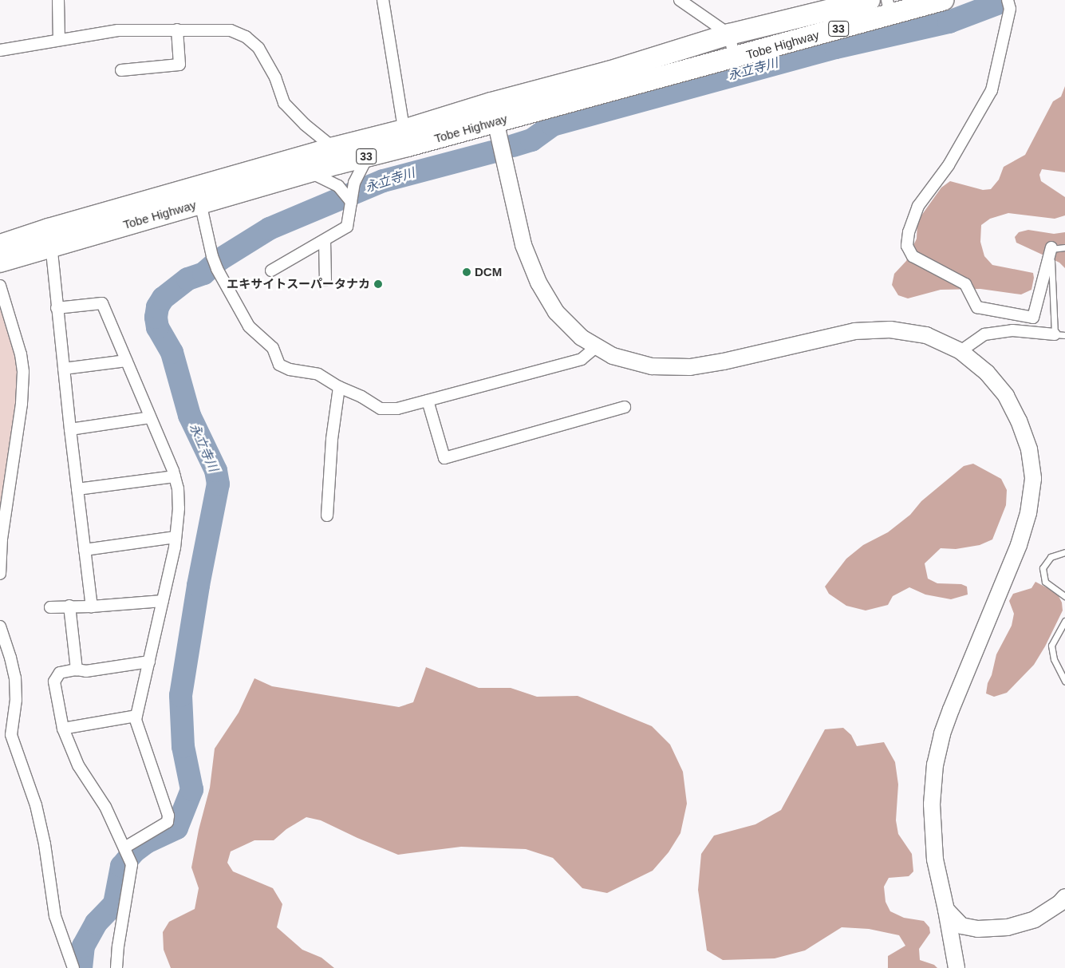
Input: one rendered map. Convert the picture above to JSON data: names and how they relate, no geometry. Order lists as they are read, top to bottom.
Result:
{
  "streets": {
    "highway": ["33", "Tobe Highway"]
  },
  "water": ["永立寺川"],
  "places": ["DCM", "エキサイトスーパータナカ"]
}
